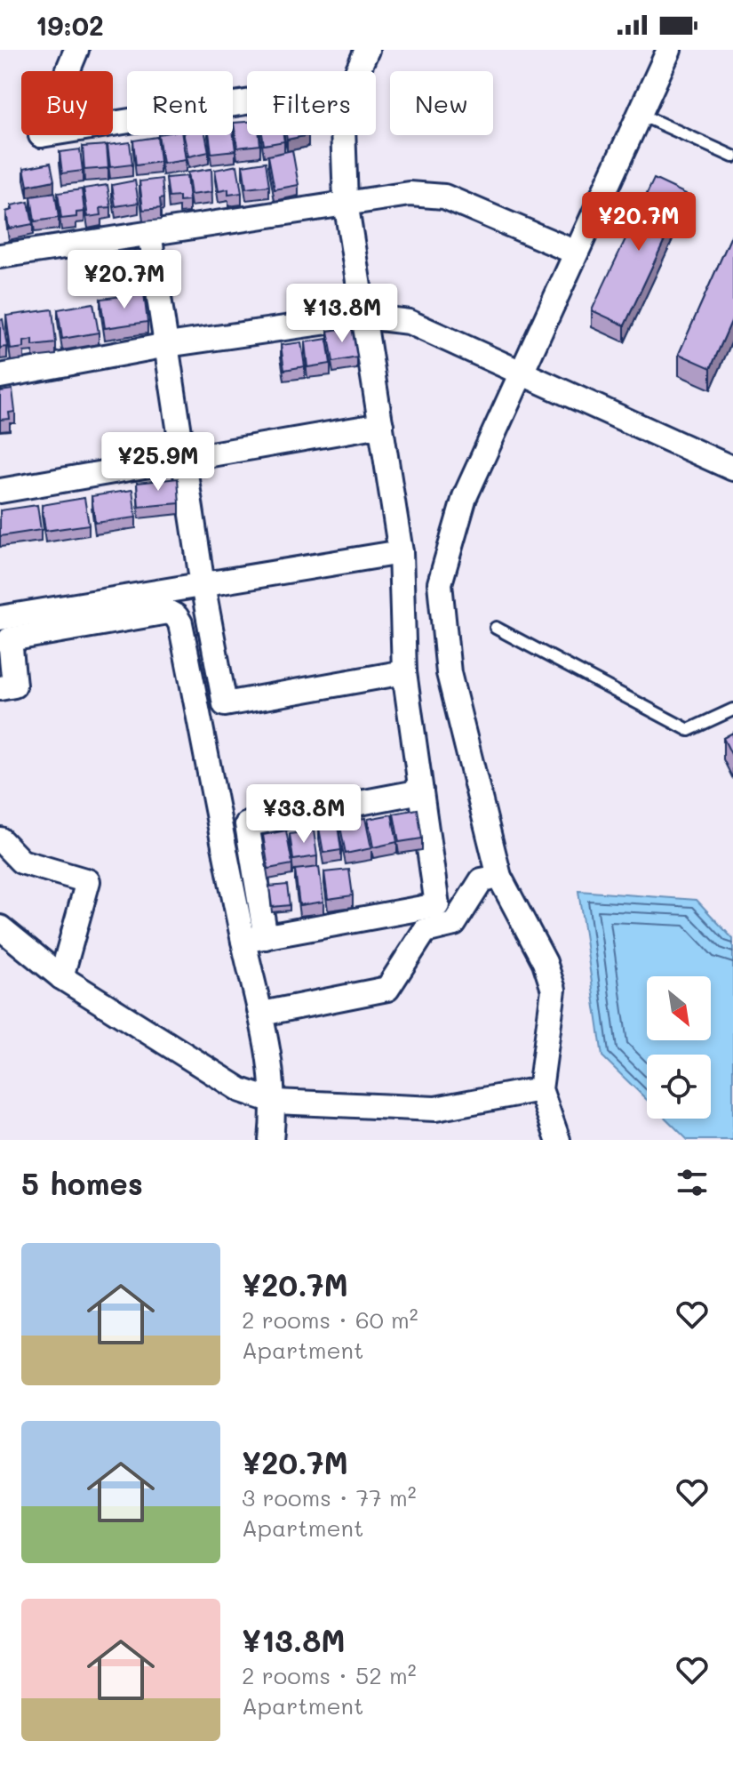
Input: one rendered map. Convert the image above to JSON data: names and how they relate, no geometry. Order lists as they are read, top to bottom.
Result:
{
  "north": "bottom right",
  "page": {
    "status": "19:02",
    "chip": [
      "Buy",
      "Rent",
      "Filters",
      "New"
    ],
    "price": [
      "¥20.7M",
      "¥20.7M",
      "¥13.8M",
      "¥25.9M",
      "¥33.8M"
    ],
    "heading": "5 homes",
    "list": [
      {
        "name": "¥20.7M",
        "note": "2 rooms · 60 m² · Apartment"
      },
      {
        "name": "¥20.7M",
        "note": "3 rooms · 77 m² · Apartment"
      },
      {
        "name": "¥13.8M",
        "note": "2 rooms · 52 m² · Apartment"
      }
    ]
  }
}
